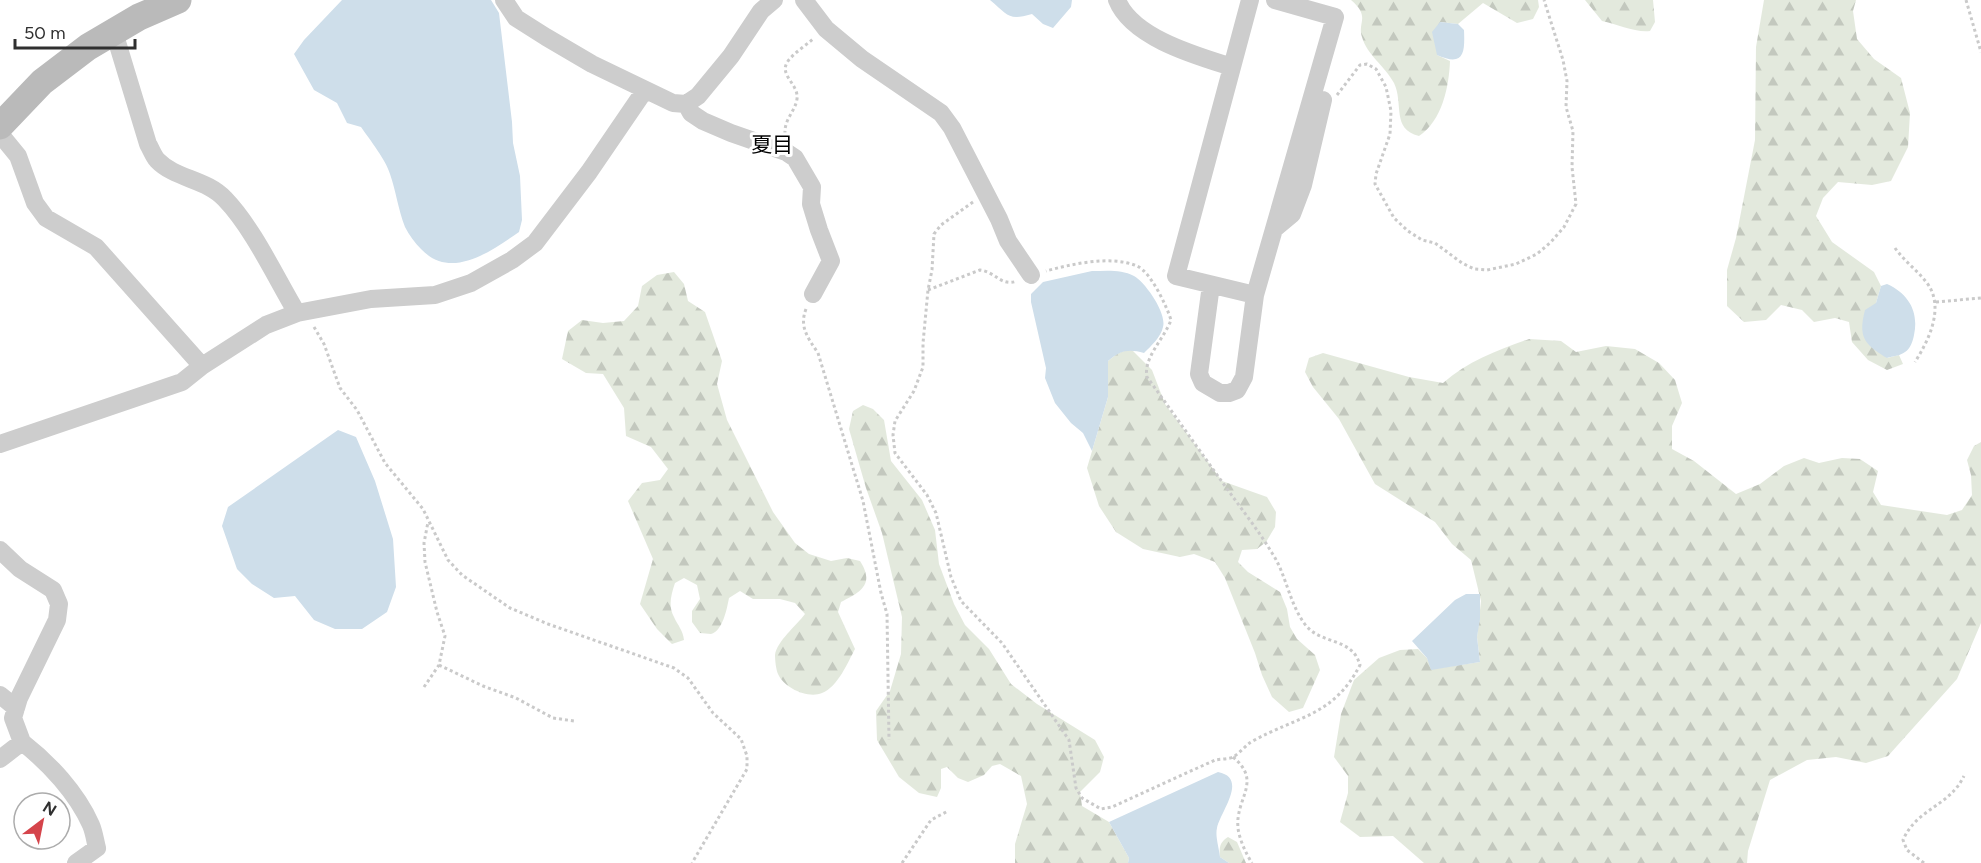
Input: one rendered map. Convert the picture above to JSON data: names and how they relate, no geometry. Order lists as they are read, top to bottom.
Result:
{
  "districts": ["夏目"],
  "scale_bar": "50 m",
  "north": "top right"
}
